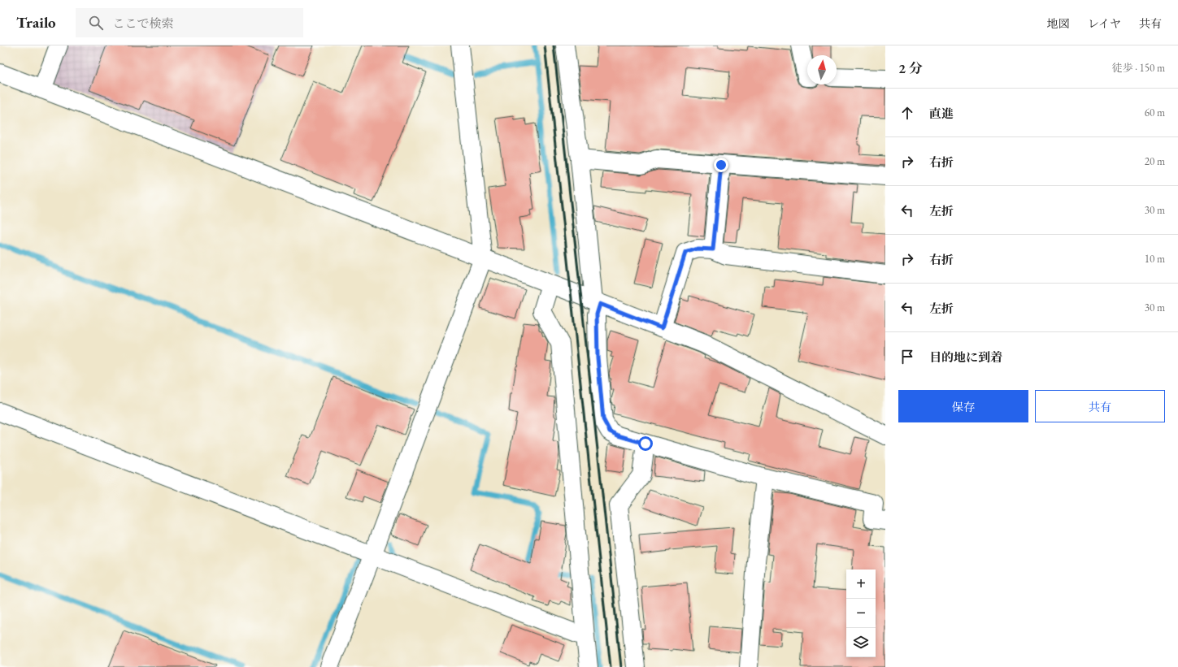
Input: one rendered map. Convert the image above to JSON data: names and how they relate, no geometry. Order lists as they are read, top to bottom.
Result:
{
  "north": "top",
  "page": {
    "header": "Trailo",
    "search": "ここで検索",
    "nav": ["地図", "レイヤ", "共有"],
    "heading": ["2 分", "徒歩 · 150 m"],
    "list": [
      ["直進", "60 m"],
      ["右折", "20 m"],
      ["左折", "30 m"],
      ["右折", "10 m"],
      ["左折", "30 m"],
      "目的地に到着"
    ],
    "buttons": ["保存", "共有"],
    "map_buttons": ["+", "−"]
  }
}
